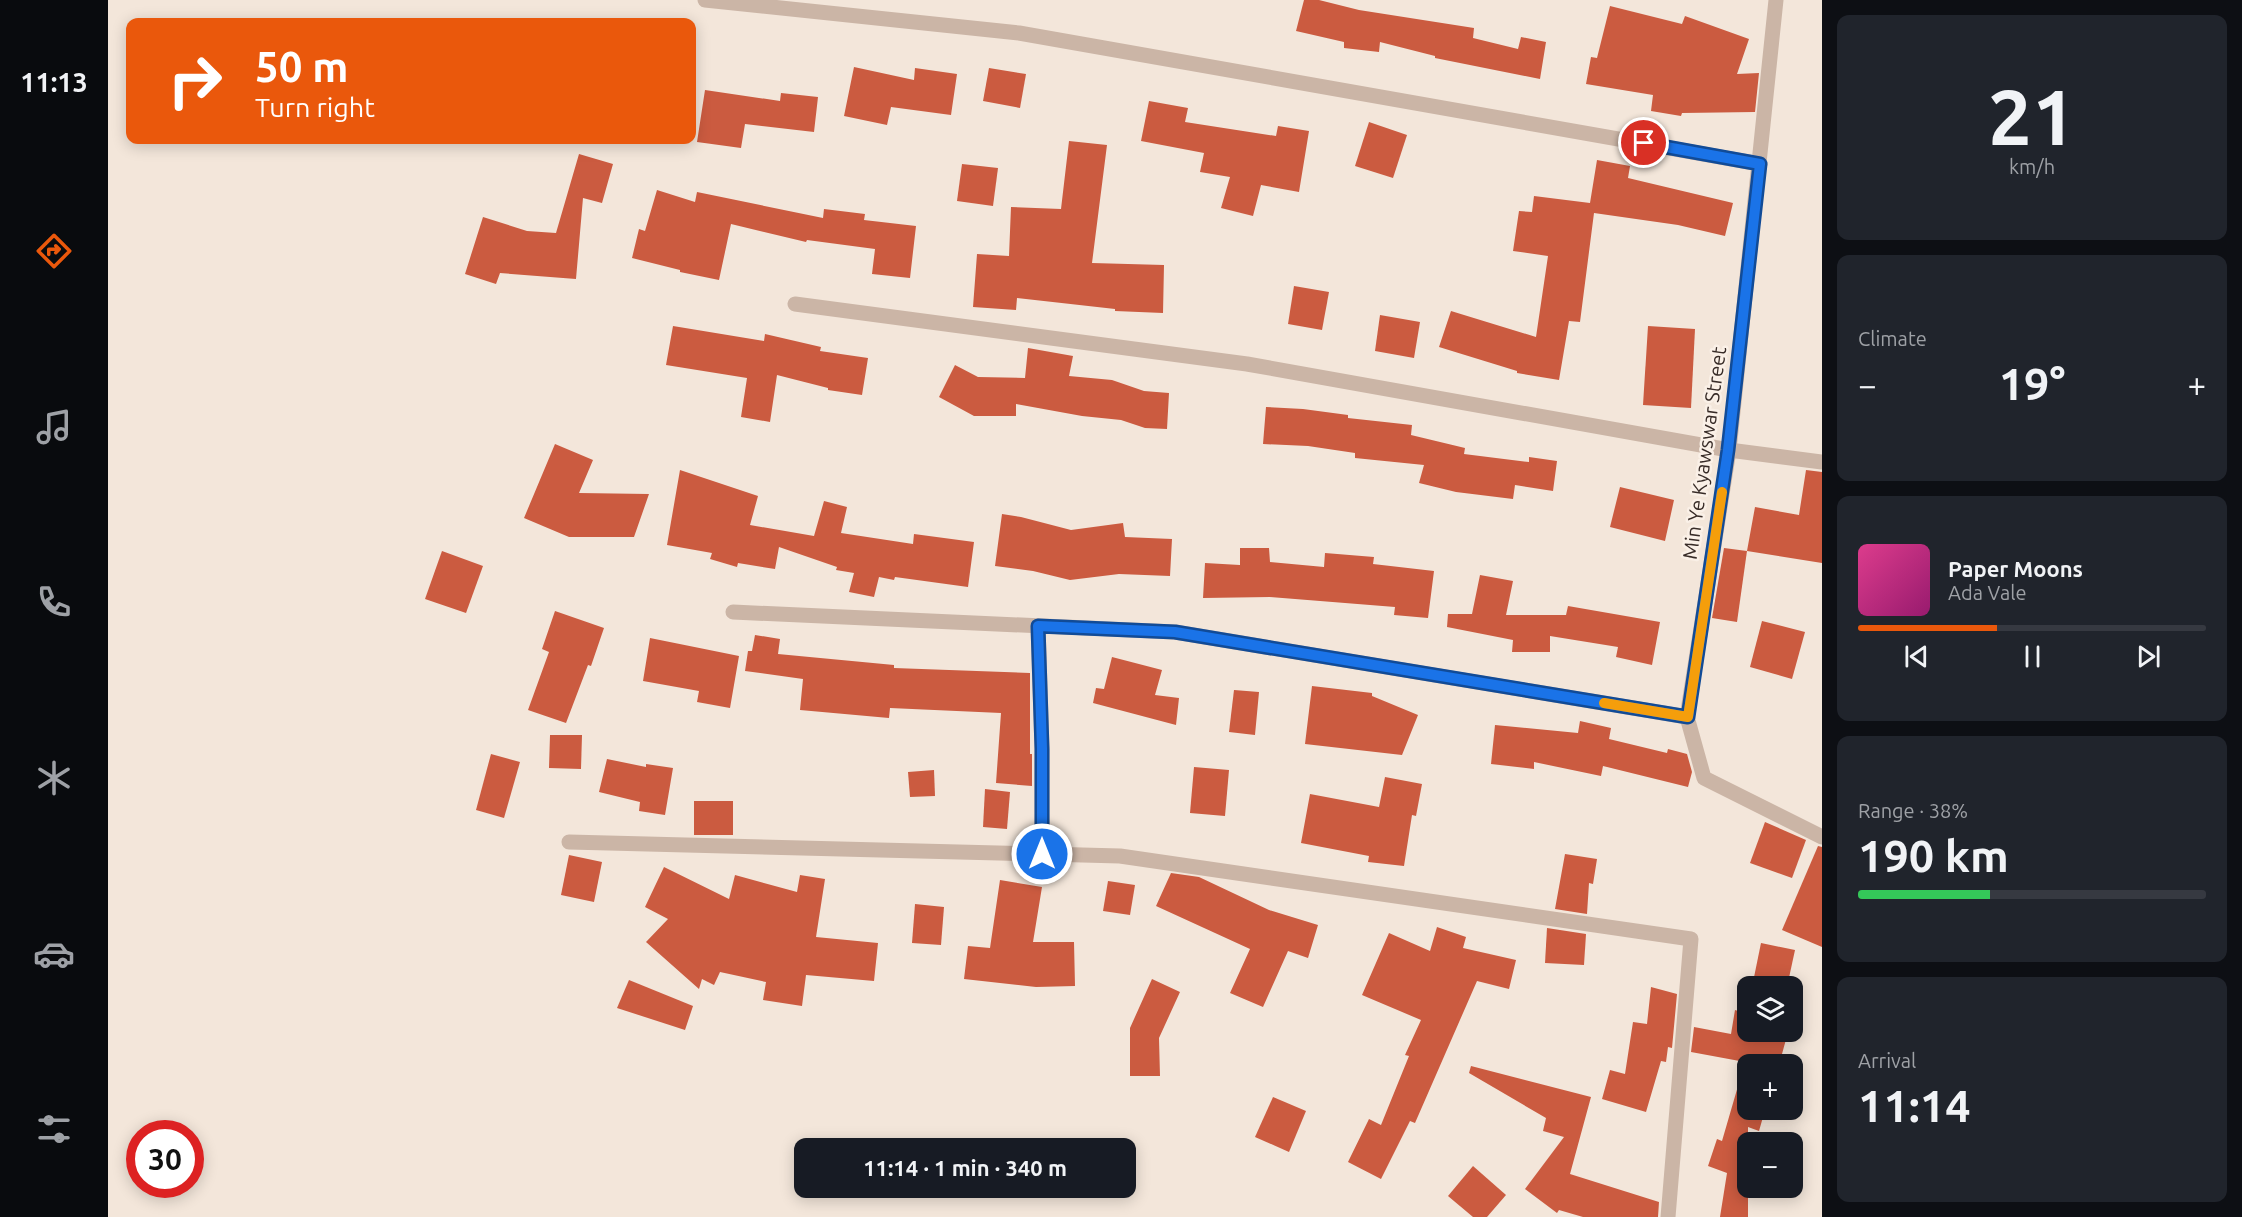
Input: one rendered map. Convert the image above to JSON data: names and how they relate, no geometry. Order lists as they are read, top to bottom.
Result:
{
  "streets": {
    "street": ["Min Ye Kyawswar Street"]
  },
  "page": {
    "tabs": "11:13",
    "tile": [
      ["21", "km/h"],
      "Climate",
      ["Range · 38%", "190 km"],
      ["Arrival", "11:14"]
    ],
    "turn": ["50 m", "Turn right"],
    "heat": ["−", "19°", "+"],
    "song": ["Paper Moons", "Ada Vale"],
    "map_buttons": ["+", "−"],
    "limit": "30",
    "trip": "11:14 · 1 min · 340 m"
  }
}
